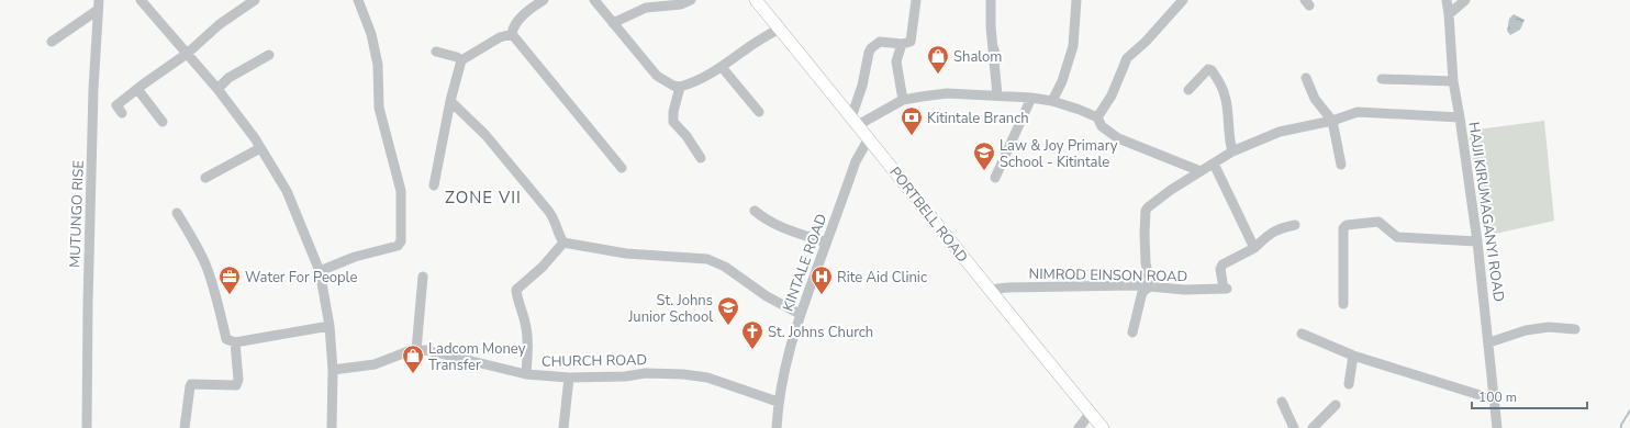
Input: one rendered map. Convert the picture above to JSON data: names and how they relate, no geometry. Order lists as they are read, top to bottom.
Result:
{
  "streets": {
    "main road": ["PORTBELL ROAD"],
    "street": [
      "HAJJI KIRUMAGANYI ROAD",
      "MUTUNGO RISE",
      "KINTALE ROAD",
      "NIMROD EINSON ROAD",
      "CHURCH ROAD"
    ]
  },
  "crossings": [
    ["PORTBELL ROAD", "KINTALE ROAD"],
    ["PORTBELL ROAD", "NIMROD EINSON ROAD"],
    ["KINTALE ROAD", "CHURCH ROAD"]
  ],
  "districts": ["ZONE VII"],
  "places": {
    "shop": ["Shalom", "Ladcom Money Transfer"],
    "bank": ["Kitintale Branch"],
    "school or university": ["Law & Joy Primary School - Kitintale", "St. Johns Junior School"],
    "office": ["Water For People"],
    "hospital": ["Rite Aid Clinic"],
    "church": ["St. Johns Church"]
  },
  "scale_bar": "100 m"
}
